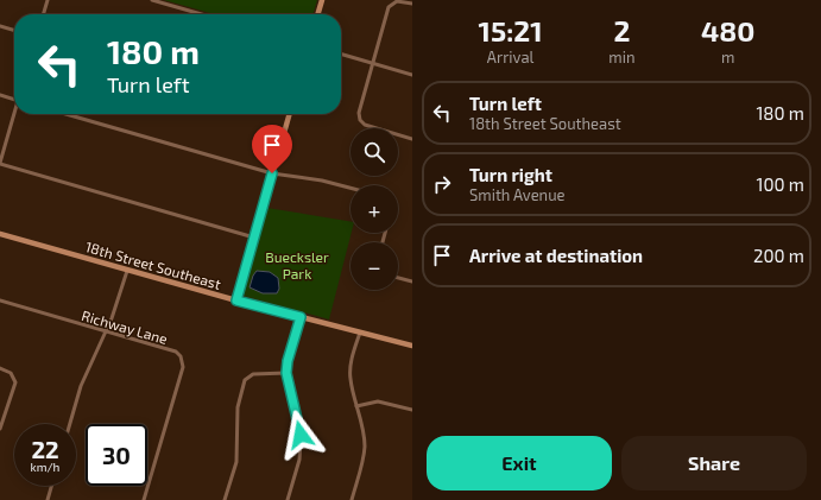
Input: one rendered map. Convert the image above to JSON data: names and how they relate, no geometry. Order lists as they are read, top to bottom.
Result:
{
  "streets": {
    "street": ["18th Street Southeast", "Richway Lane"]
  },
  "parks": ["Buecksler Park"],
  "page": {
    "eta": [
      "15:21",
      "Arrival",
      "2",
      "min",
      "480",
      "m"
    ],
    "turn": ["180 m", "Turn left"],
    "list": [
      {
        "name": "Turn left",
        "note": "18th Street Southeast",
        "value": "180 m"
      },
      {
        "name": "Turn right",
        "note": "Smith Avenue",
        "value": "100 m"
      },
      {
        "name": "Arrive at destination",
        "value": "200 m"
      }
    ],
    "map_buttons": ["+", "−"],
    "speed": "22 km/h",
    "limit": "30",
    "buttons": ["Exit", "Share"]
  }
}
